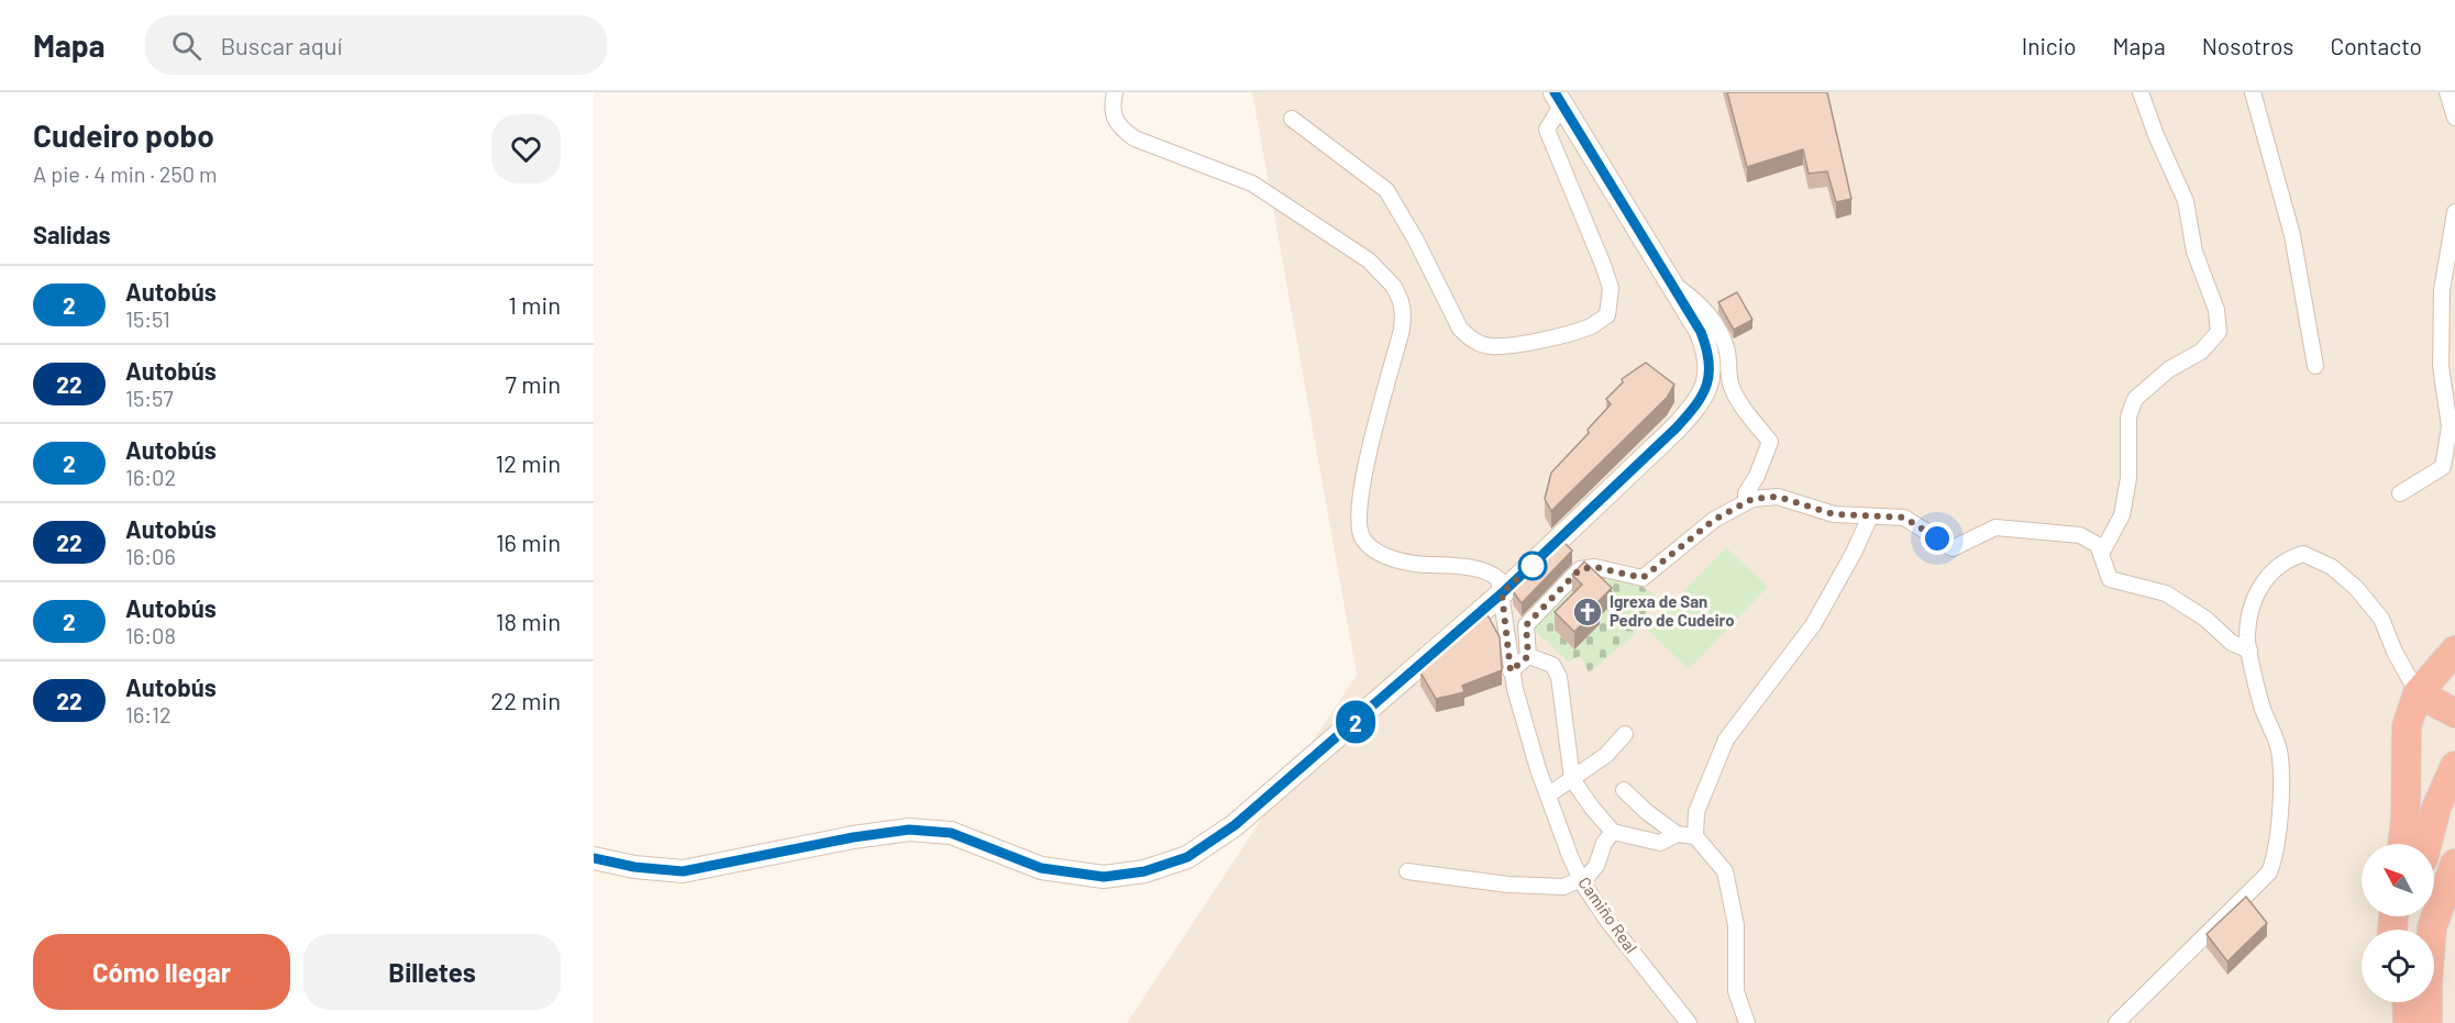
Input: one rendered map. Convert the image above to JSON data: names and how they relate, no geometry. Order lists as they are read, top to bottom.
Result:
{
  "streets": {
    "street": ["Camiño Real"]
  },
  "places": {
    "church": ["Igrexa de San Pedro de Cudeiro"]
  },
  "lines": ["bus line 2"],
  "north": "top left",
  "page": {
    "header": "Mapa",
    "search": "Buscar aquí",
    "nav": [
      "Inicio",
      "Mapa",
      "Nosotros",
      "Contacto"
    ],
    "heading": [
      ["Cudeiro pobo", "A pie · 4 min · 250 m"],
      "Salidas"
    ],
    "on_map": "2",
    "list": [
      {
        "mark": "2",
        "name": "Autobús",
        "note": "15:51",
        "value": "1 min"
      },
      {
        "mark": "22",
        "name": "Autobús",
        "note": "15:57",
        "value": "7 min"
      },
      {
        "mark": "2",
        "name": "Autobús",
        "note": "16:02",
        "value": "12 min"
      },
      {
        "mark": "22",
        "name": "Autobús",
        "note": "16:06",
        "value": "16 min"
      },
      {
        "mark": "2",
        "name": "Autobús",
        "note": "16:08",
        "value": "18 min"
      },
      {
        "mark": "22",
        "name": "Autobús",
        "note": "16:12",
        "value": "22 min"
      }
    ],
    "buttons": ["Cómo llegar", "Billetes"]
  }
}
